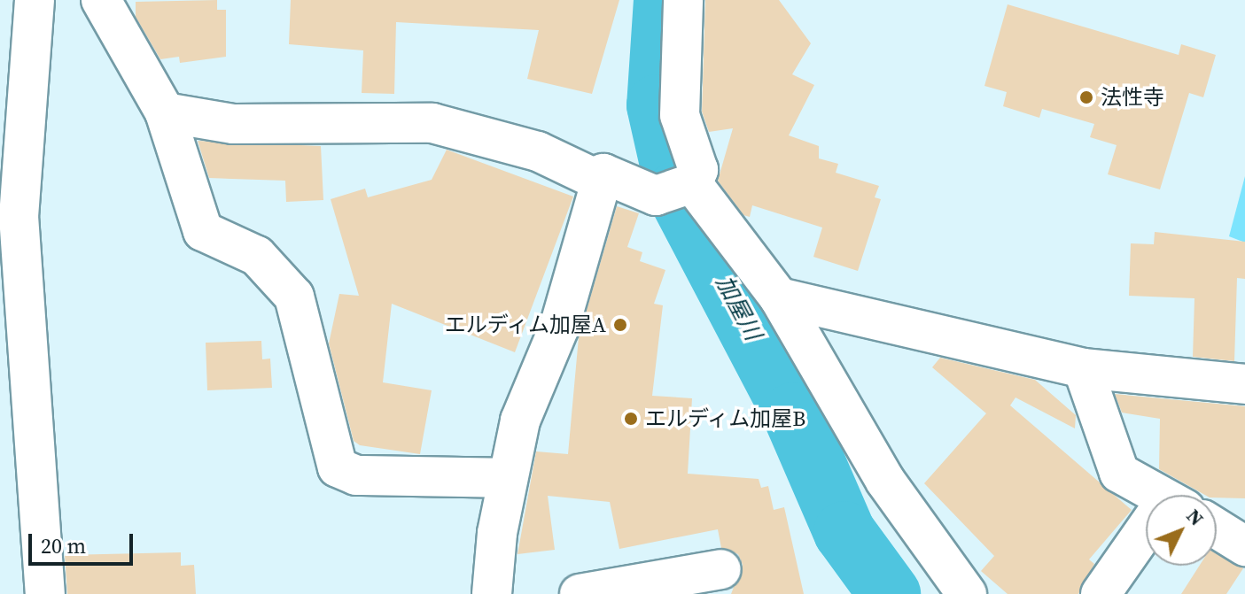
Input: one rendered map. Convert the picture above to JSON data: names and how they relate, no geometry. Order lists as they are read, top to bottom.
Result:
{
  "water": ["加屋川"],
  "places": ["法性寺", "エルディム加屋A", "エルディム加屋B"],
  "scale_bar": "20 m",
  "north": "top right"
}
